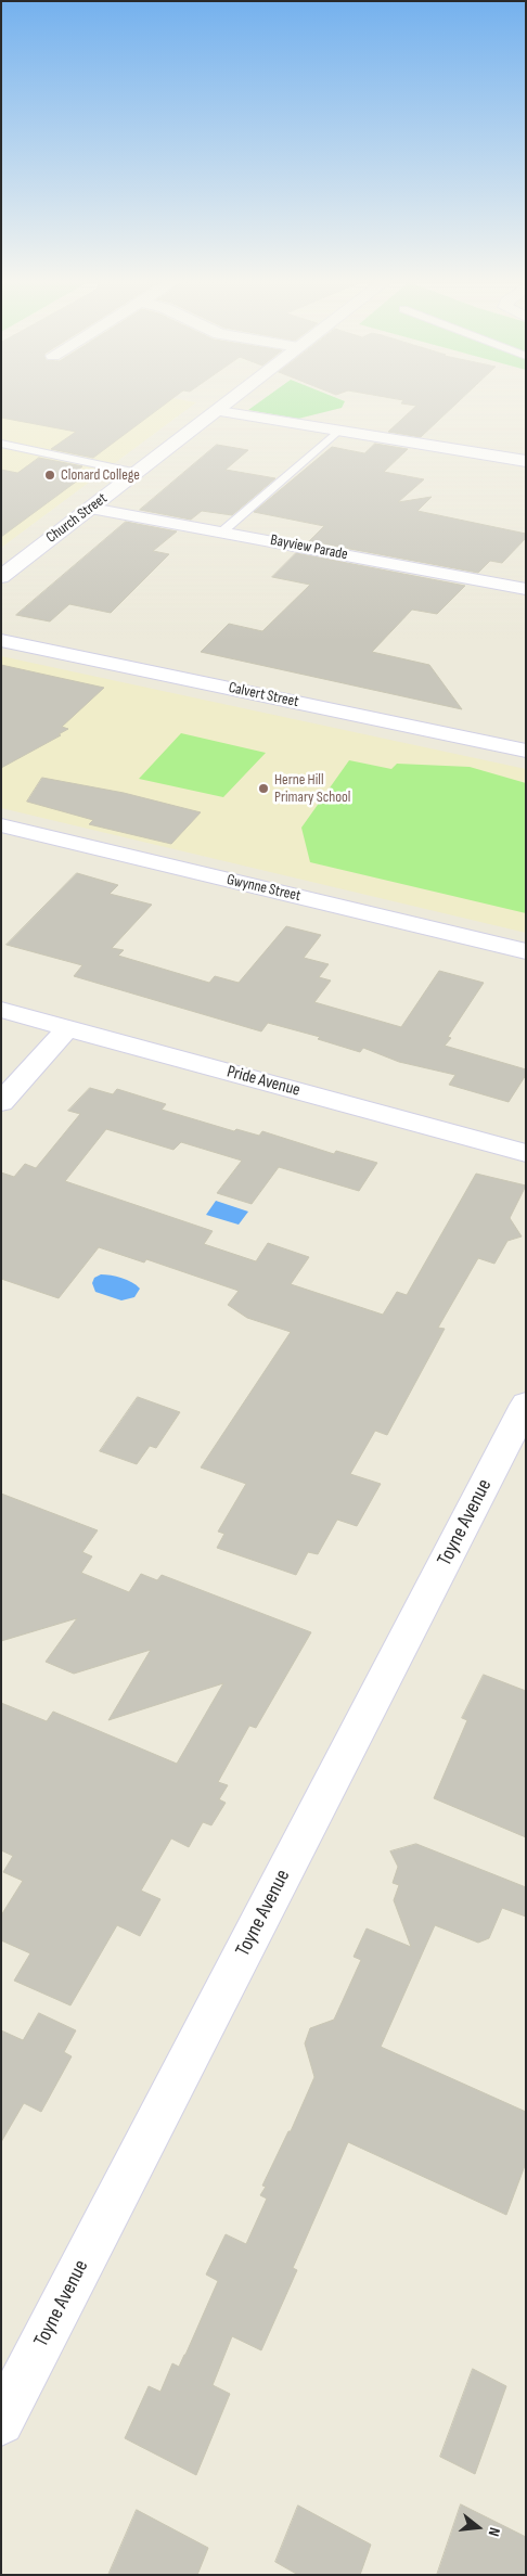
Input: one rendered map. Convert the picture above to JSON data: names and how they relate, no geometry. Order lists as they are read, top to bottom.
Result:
{
  "streets": {
    "street": [
      "Church Street",
      "Bayview Parade",
      "Calvert Street",
      "Gwynne Street",
      "Pride Avenue",
      "Toyne Avenue"
    ]
  },
  "crossings": [
    ["Church Street", "Bayview Parade"]
  ],
  "places": ["Clonard College", "Herne Hill Primary School"],
  "north": "right"
}
